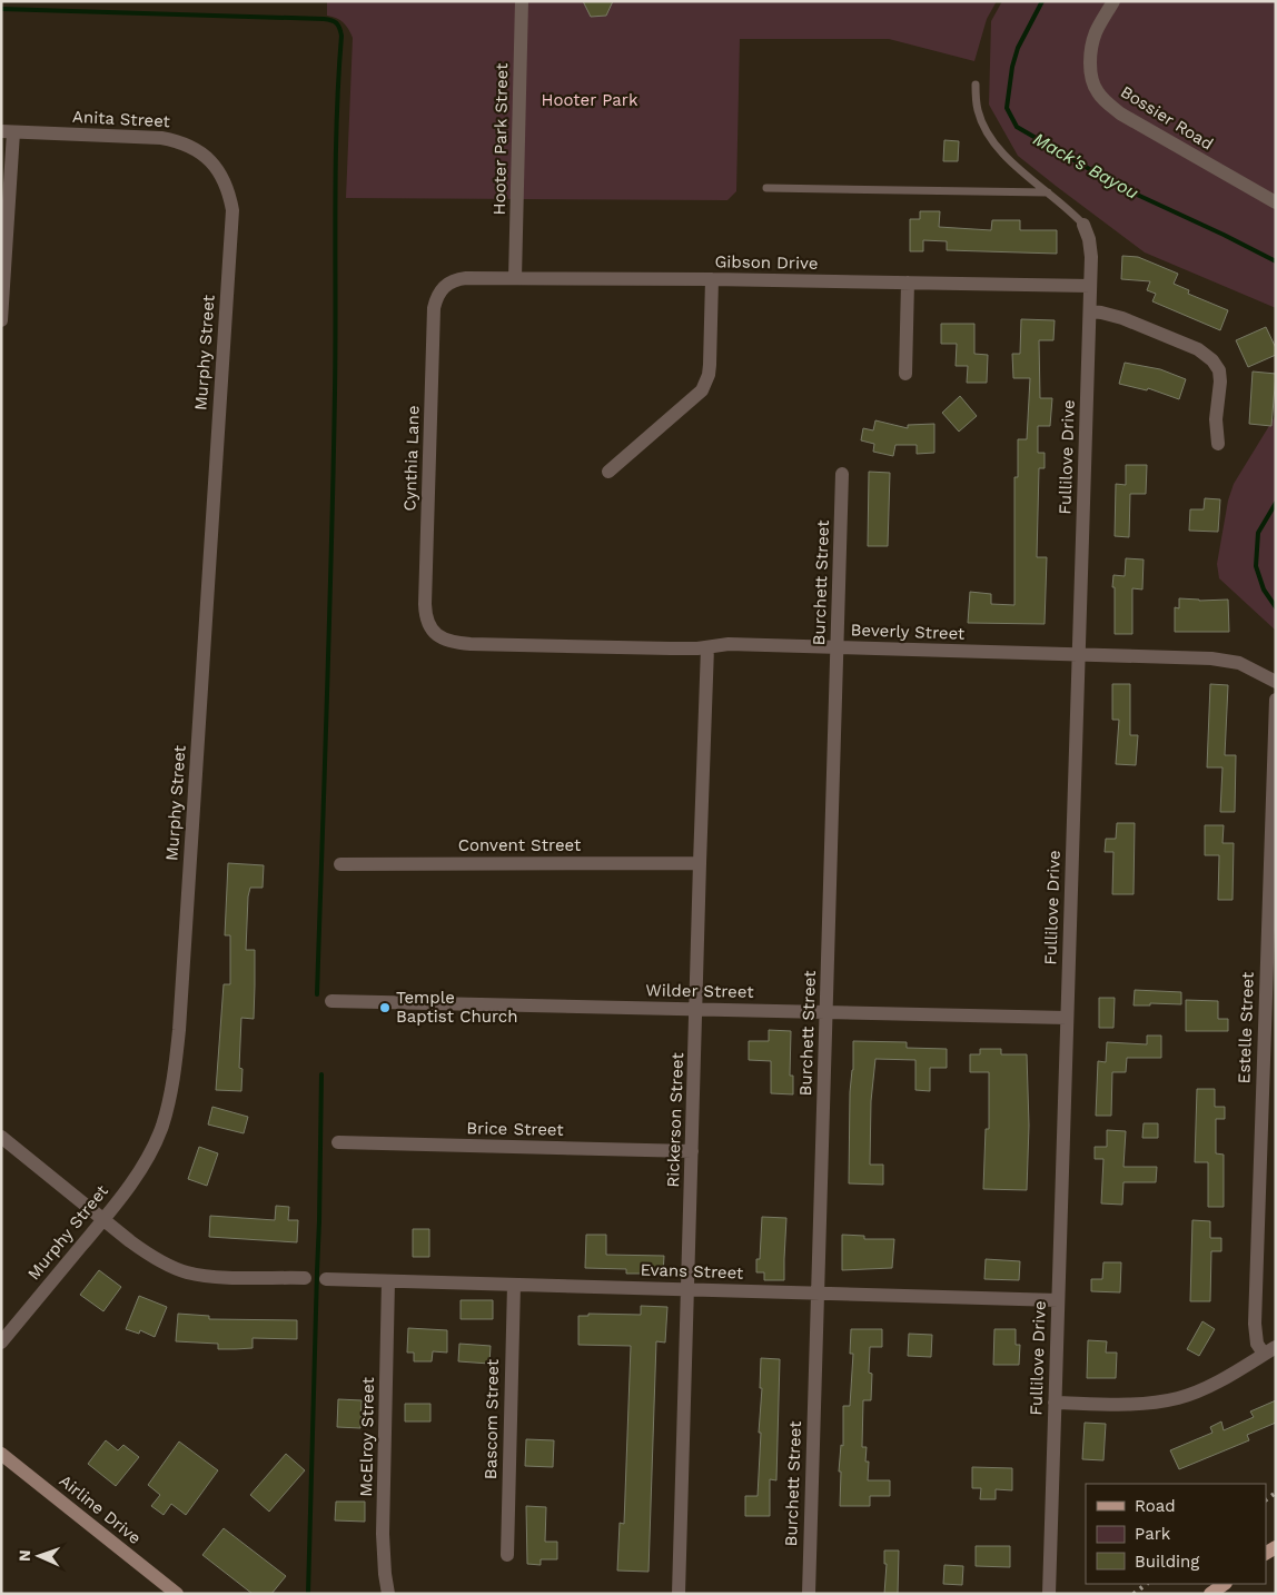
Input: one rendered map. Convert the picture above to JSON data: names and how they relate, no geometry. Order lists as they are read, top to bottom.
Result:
{
  "streets": {
    "main road": ["Airline Drive"],
    "street": [
      "Bossier Road",
      "Anita Street",
      "Hooter Park Street",
      "Gibson Drive",
      "Murphy Street",
      "Fullilove Drive",
      "Cynthia Lane",
      "Burchett Street",
      "Beverly Street",
      "Convent Street",
      "Wilder Street",
      "Estelle Street",
      "Rickerson Street",
      "Brice Street",
      "Evans Street",
      "Bascom Street",
      "McElroy Street"
    ]
  },
  "crossings": [
    ["Anita Street", "Murphy Street"],
    ["Hooter Park Street", "Gibson Drive"],
    ["Gibson Drive", "Fullilove Drive"],
    ["Gibson Drive", "Cynthia Lane"],
    ["Fullilove Drive", "Beverly Street"],
    ["Fullilove Drive", "Wilder Street"],
    ["Fullilove Drive", "Evans Street"],
    ["Cynthia Lane", "Beverly Street"],
    ["Burchett Street", "Beverly Street"],
    ["Burchett Street", "Wilder Street"],
    ["Burchett Street", "Evans Street"],
    ["Beverly Street", "Rickerson Street"],
    ["Convent Street", "Rickerson Street"],
    ["Wilder Street", "Rickerson Street"],
    ["Rickerson Street", "Brice Street"],
    ["Rickerson Street", "Evans Street"],
    ["Evans Street", "Bascom Street"],
    ["Evans Street", "McElroy Street"]
  ],
  "water": ["Mack's Bayou"],
  "parks": ["Hooter Park"],
  "places": ["Temple Baptist Church"],
  "legend": ["Road", "Park", "Building"],
  "north": "left"
}
